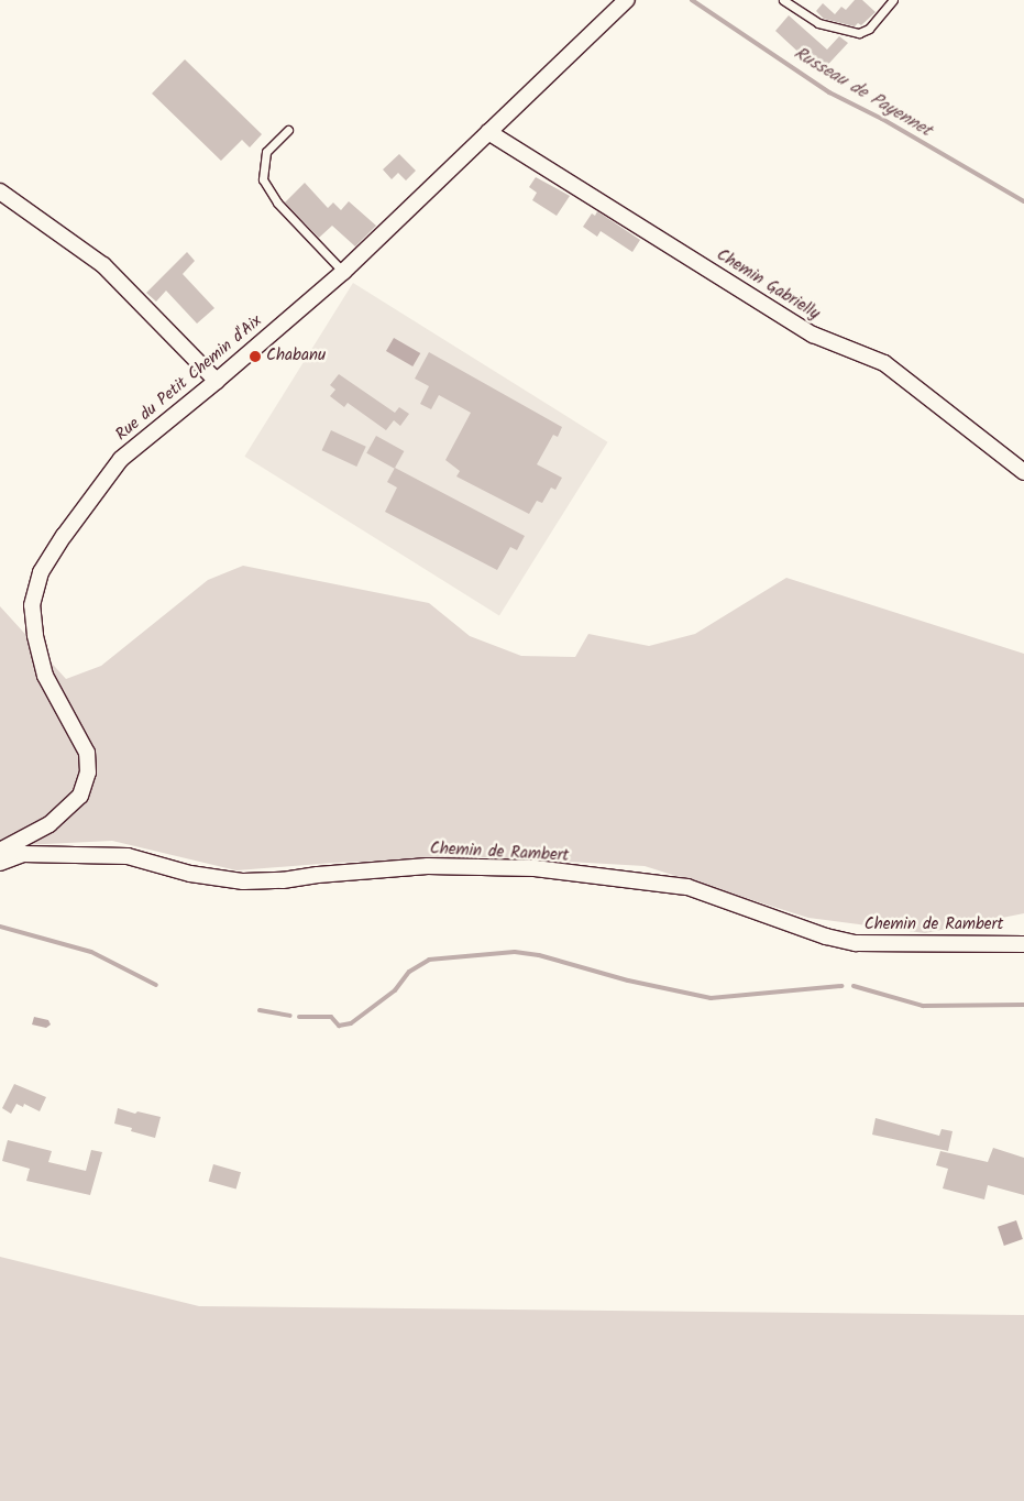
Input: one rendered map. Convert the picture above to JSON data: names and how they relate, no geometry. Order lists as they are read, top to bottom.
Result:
{
  "streets": {
    "street": ["Chemin Gabrielly", "Rue du Petit Chemin d'Aix", "Chemin de Rambert"]
  },
  "crossings": [
    ["Chemin Gabrielly", "Rue du Petit Chemin d'Aix"]
  ],
  "water": ["Russeau de Payennet"],
  "places": ["Chabanu"]
}
